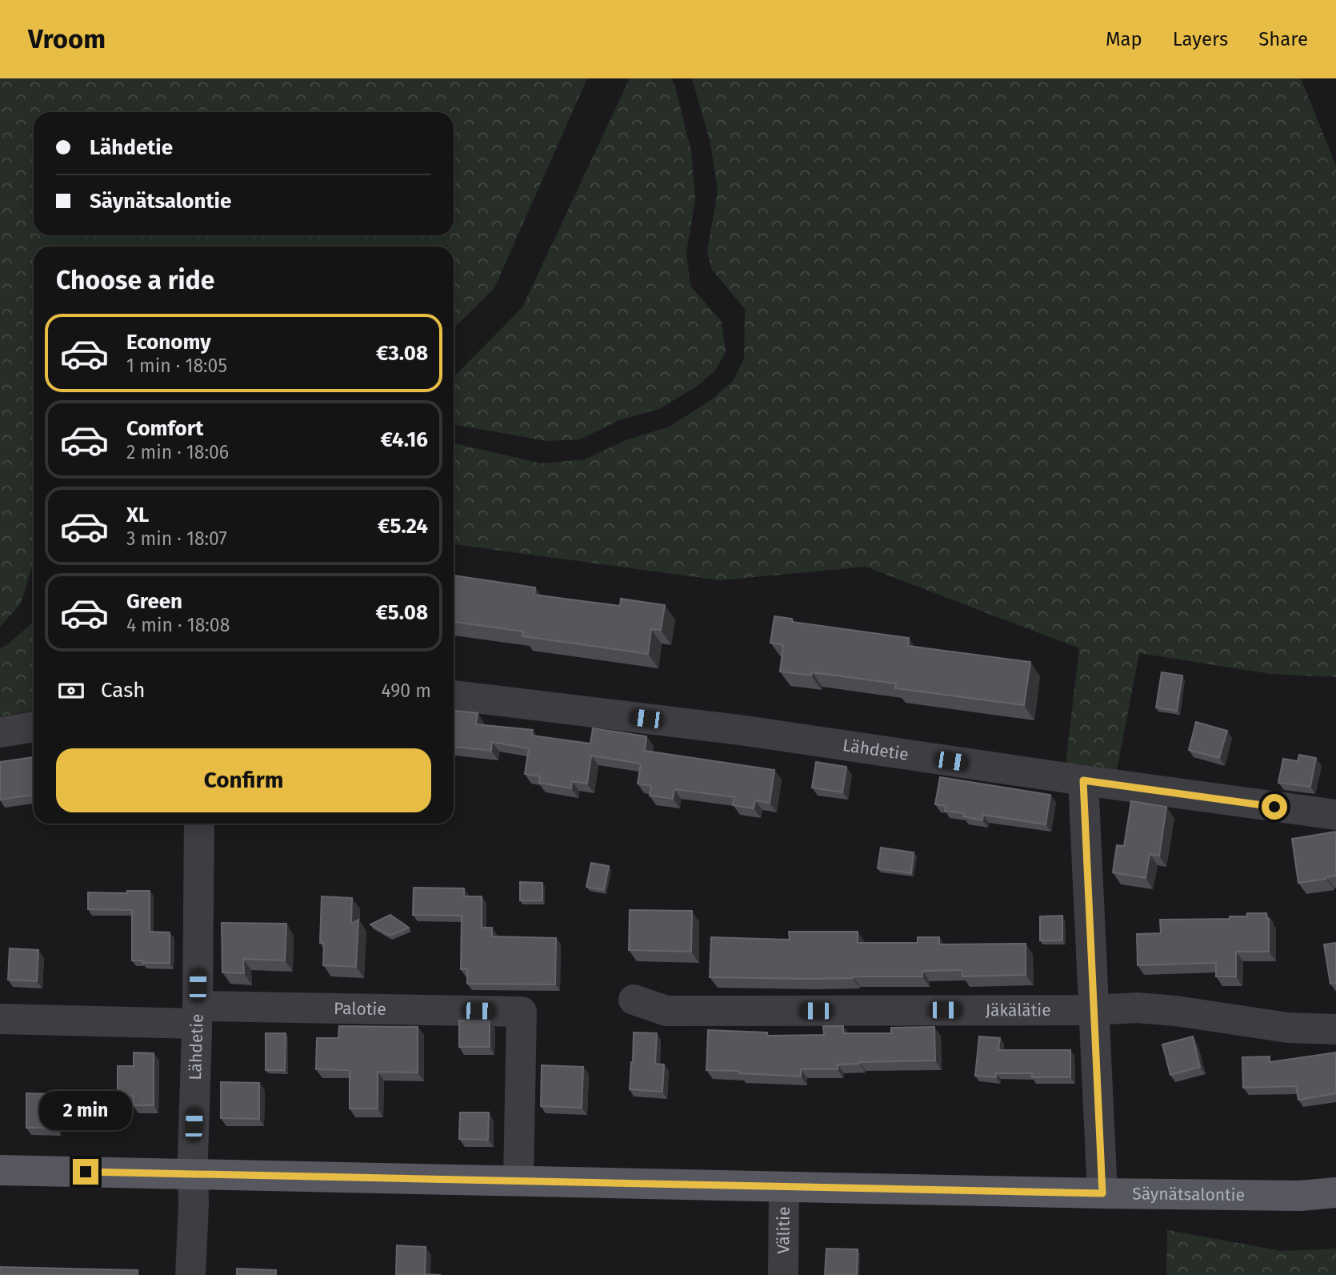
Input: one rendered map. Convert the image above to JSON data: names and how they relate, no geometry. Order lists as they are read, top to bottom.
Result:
{
  "streets": {
    "main road": ["Säynätsalontie"],
    "street": [
      "Lähdetie",
      "Palotie",
      "Jäkälätie",
      "Välitie"
    ]
  },
  "crossings": [
    ["Lähdetie", "Palotie"],
    ["Lähdetie", "Säynätsalontie"],
    ["Palotie", "Säynätsalontie"],
    ["Säynätsalontie", "Välitie"]
  ],
  "page": {
    "header": "Vroom",
    "nav": ["Map", "Layers", "Share"],
    "banner": ["Lähdetie", "Säynätsalontie"],
    "heading": "Choose a ride",
    "list": [
      {
        "name": "Economy",
        "note": "1 min · 18:05",
        "value": "€3.08"
      },
      {
        "name": "Comfort",
        "note": "2 min · 18:06",
        "value": "€4.16"
      },
      {
        "name": "XL",
        "note": "3 min · 18:07",
        "value": "€5.24"
      },
      {
        "name": "Green",
        "note": "4 min · 18:08",
        "value": "€5.08"
      }
    ],
    "pay": ["Cash", "490 m"],
    "buttons": "Confirm",
    "bubble": "2 min"
  }
}
